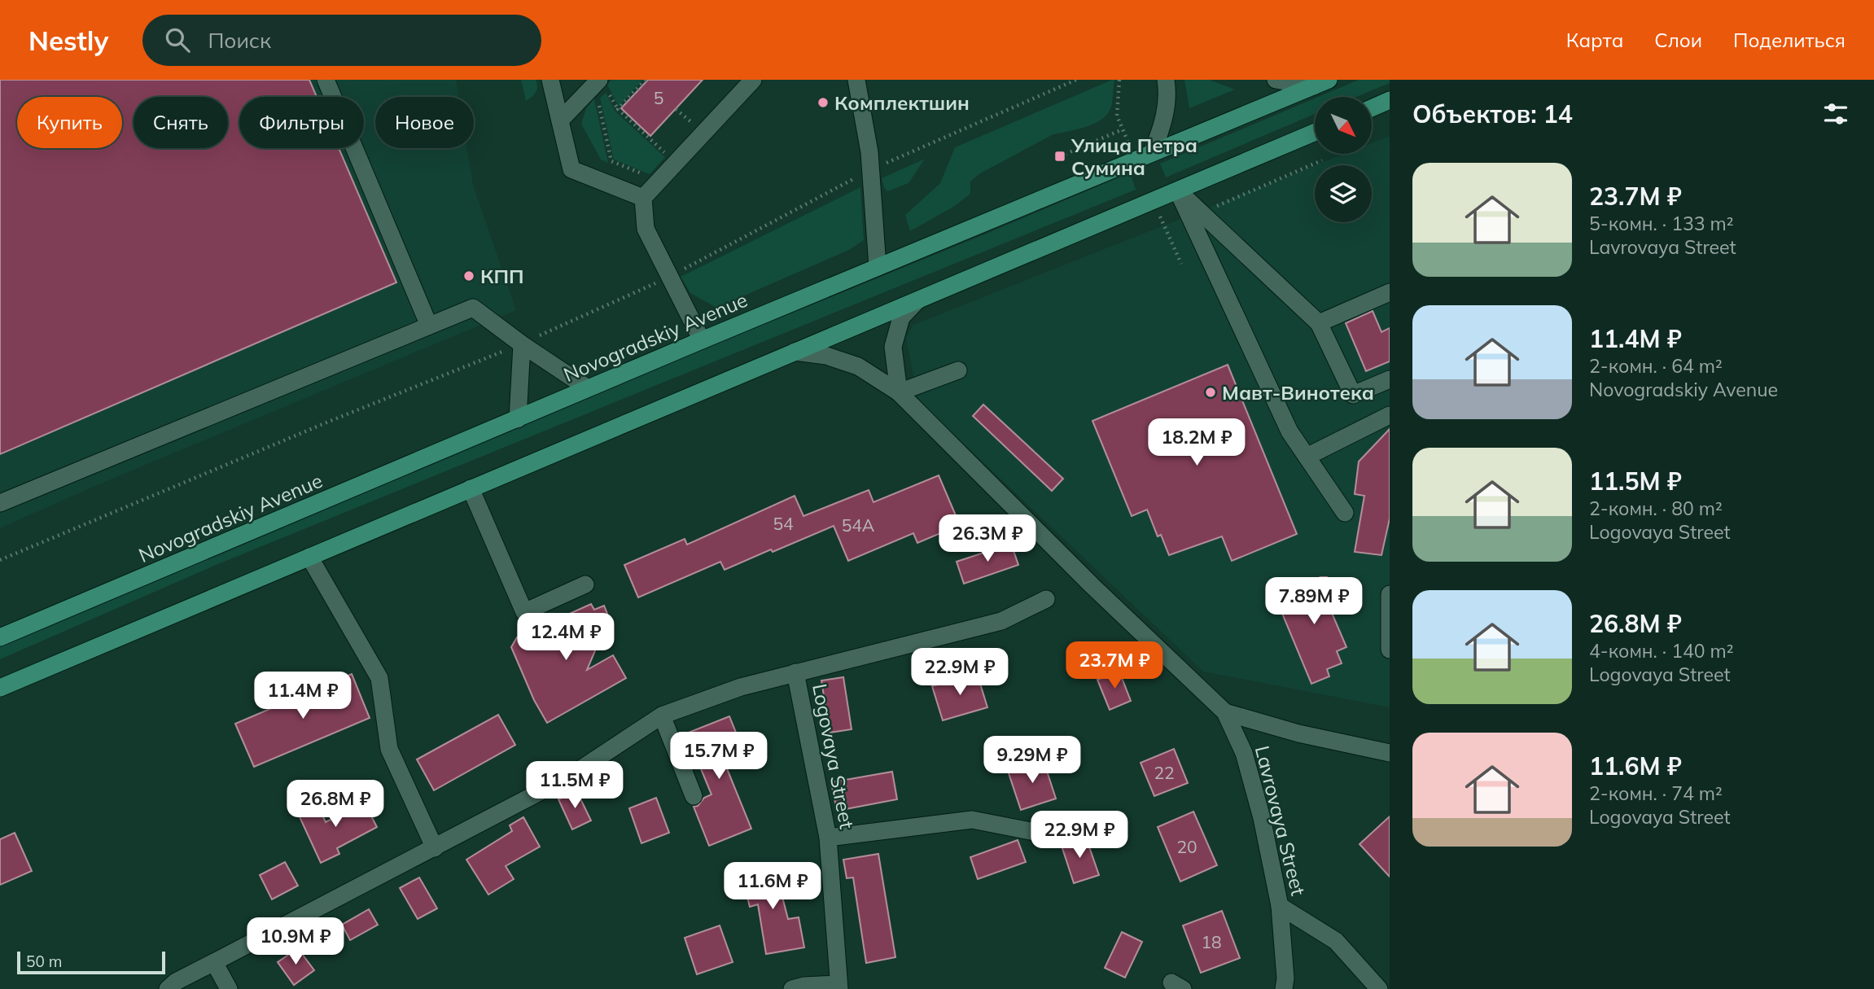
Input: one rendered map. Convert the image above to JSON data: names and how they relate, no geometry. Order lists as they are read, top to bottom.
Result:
{
  "streets": {
    "main road": ["Novogradskiy Avenue"],
    "street": ["Logovaya Street", "Lavrovaya Street"]
  },
  "places": {
    "other": ["Комплектшин", "КПП", "Мавт-Винотека"],
    "transit": ["Улица Петра Сумина"]
  },
  "house_numbers": [
    "5",
    "54",
    "54А",
    "22",
    "20",
    "18"
  ],
  "scale_bar": "50 m",
  "north": "bottom right",
  "page": {
    "header": "Nestly",
    "search": "Поиск",
    "nav": ["Карта", "Слои", "Поделиться"],
    "heading": "Объектов: 14",
    "chip": [
      "Купить",
      "Снять",
      "Фильтры",
      "Новое"
    ],
    "list": [
      {
        "name": "23.7M ₽",
        "note": "5-комн. · 133 m² · Lavrovaya Street"
      },
      {
        "name": "11.4M ₽",
        "note": "2-комн. · 64 m² · Novogradskiy Avenue"
      },
      {
        "name": "11.5M ₽",
        "note": "2-комн. · 80 m² · Logovaya Street"
      },
      {
        "name": "26.8M ₽",
        "note": "4-комн. · 140 m² · Logovaya Street"
      },
      {
        "name": "11.6M ₽",
        "note": "2-комн. · 74 m² · Logovaya Street"
      }
    ],
    "price": [
      "18.2M ₽",
      "26.3M ₽",
      "7.89M ₽",
      "12.4M ₽",
      "23.7M ₽",
      "22.9M ₽",
      "11.4M ₽",
      "15.7M ₽",
      "9.29M ₽",
      "11.5M ₽",
      "26.8M ₽",
      "22.9M ₽",
      "11.6M ₽",
      "10.9M ₽"
    ],
    "scale": "50 m"
  }
}
